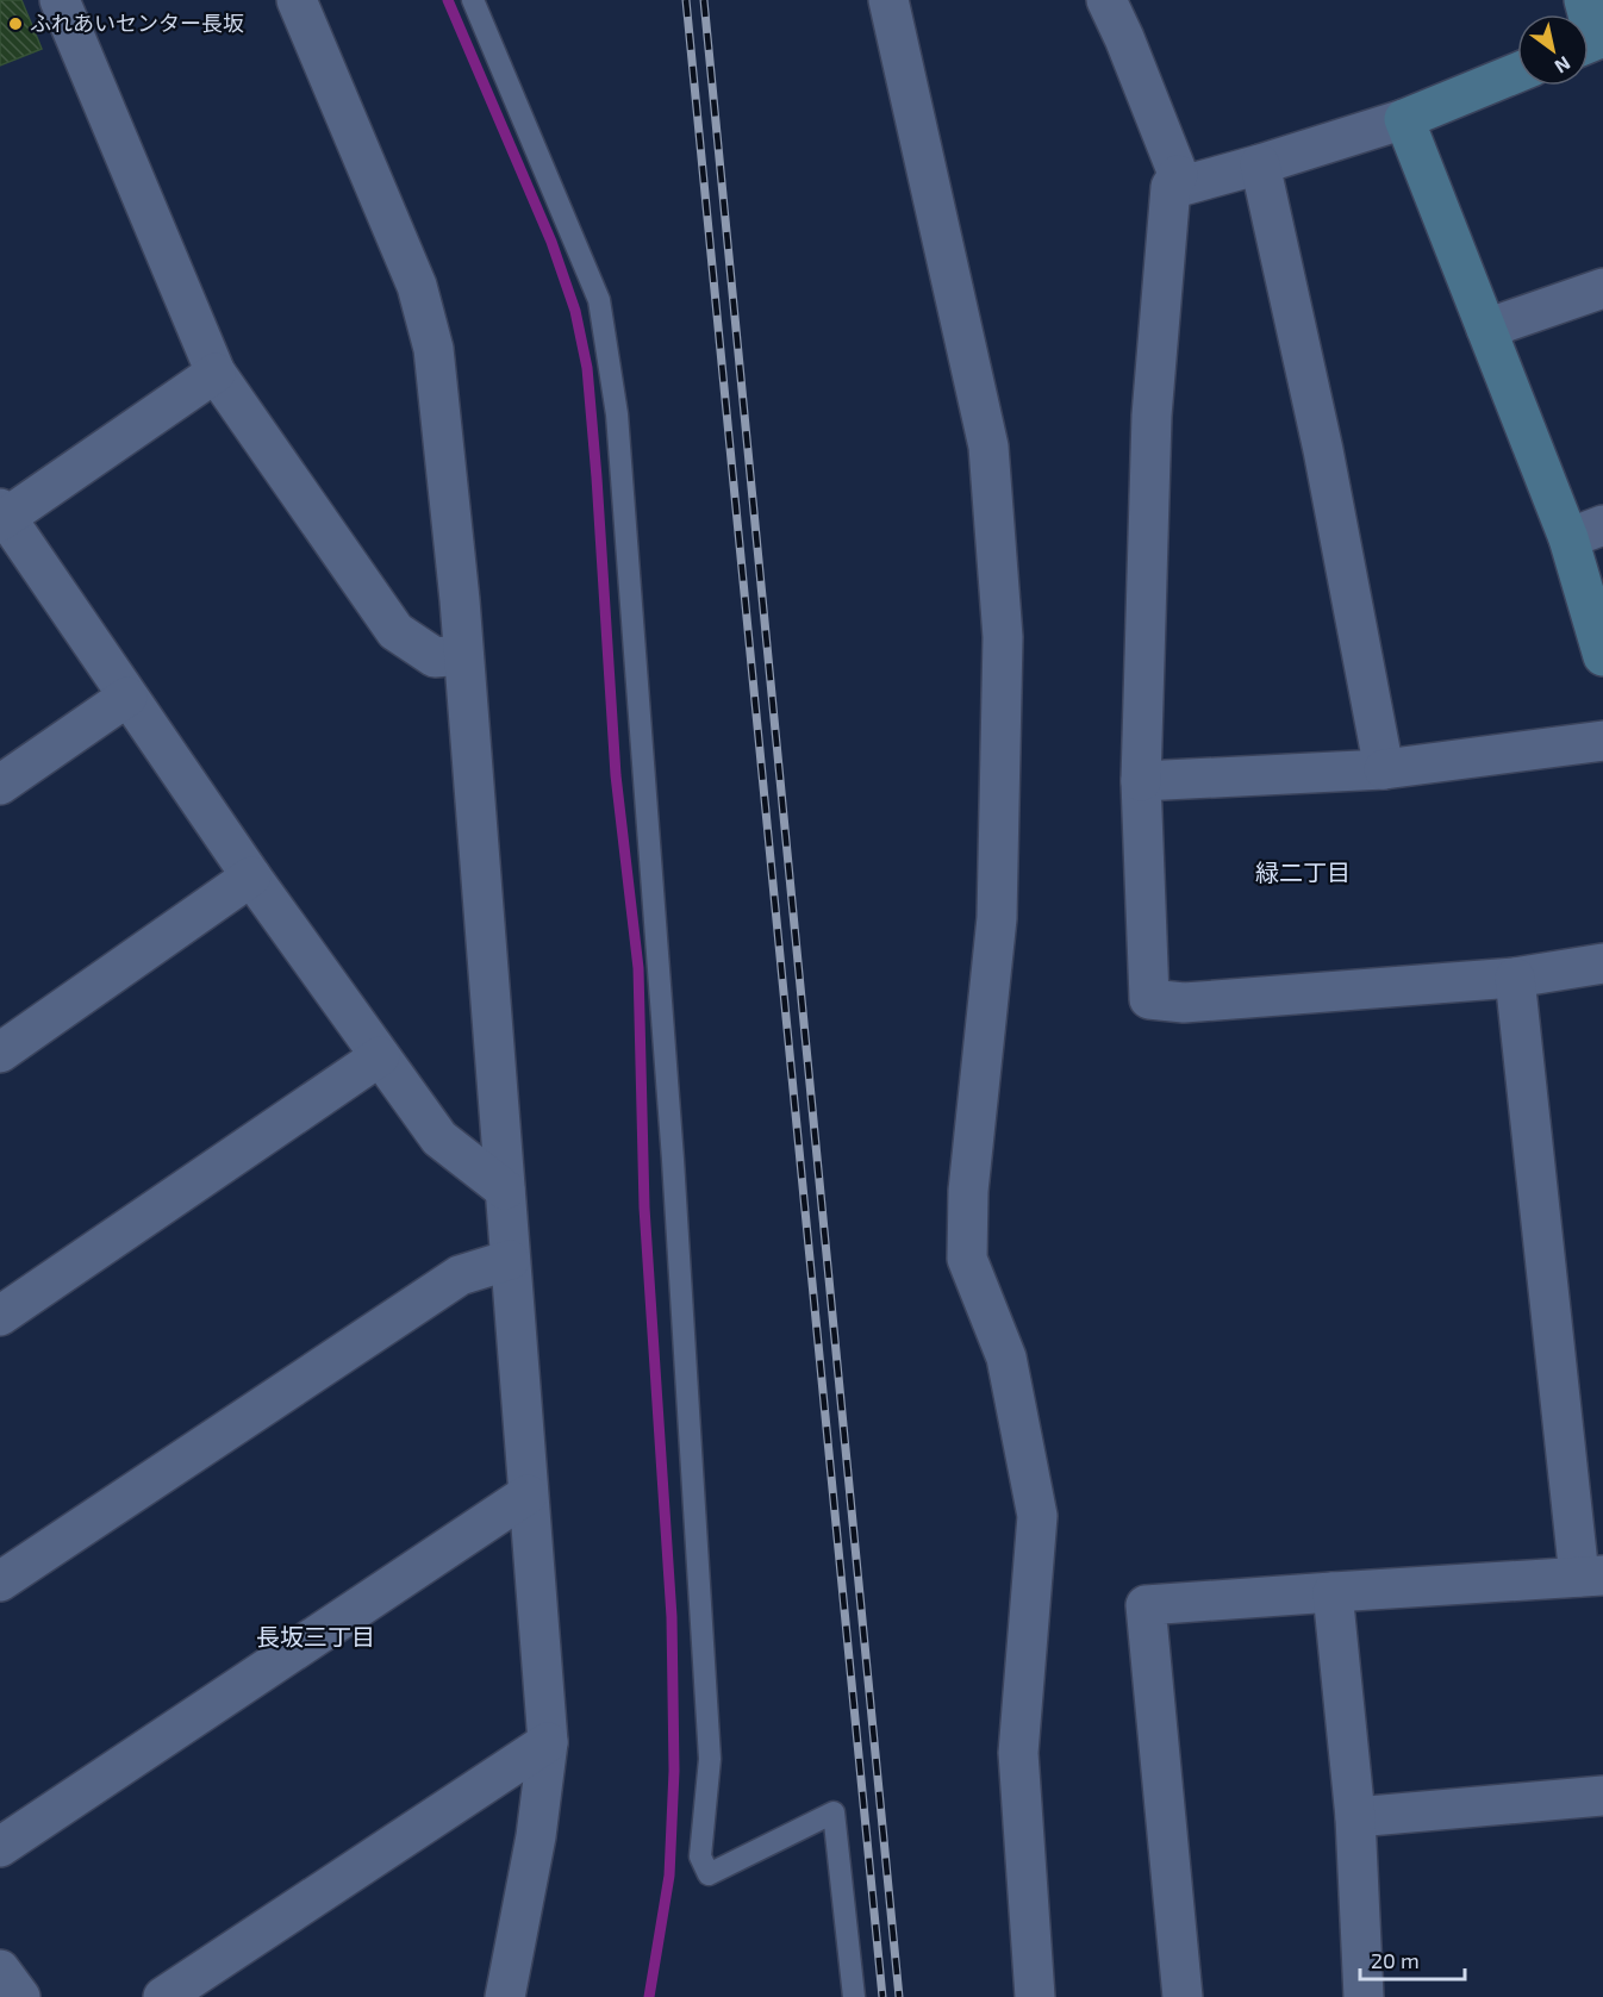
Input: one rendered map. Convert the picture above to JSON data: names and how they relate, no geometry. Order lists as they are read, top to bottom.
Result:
{
  "districts": ["緑二丁目", "長坂三丁目"],
  "places": ["ふれあいセンター長坂"],
  "scale_bar": "20 m",
  "north": "bottom right"
}
